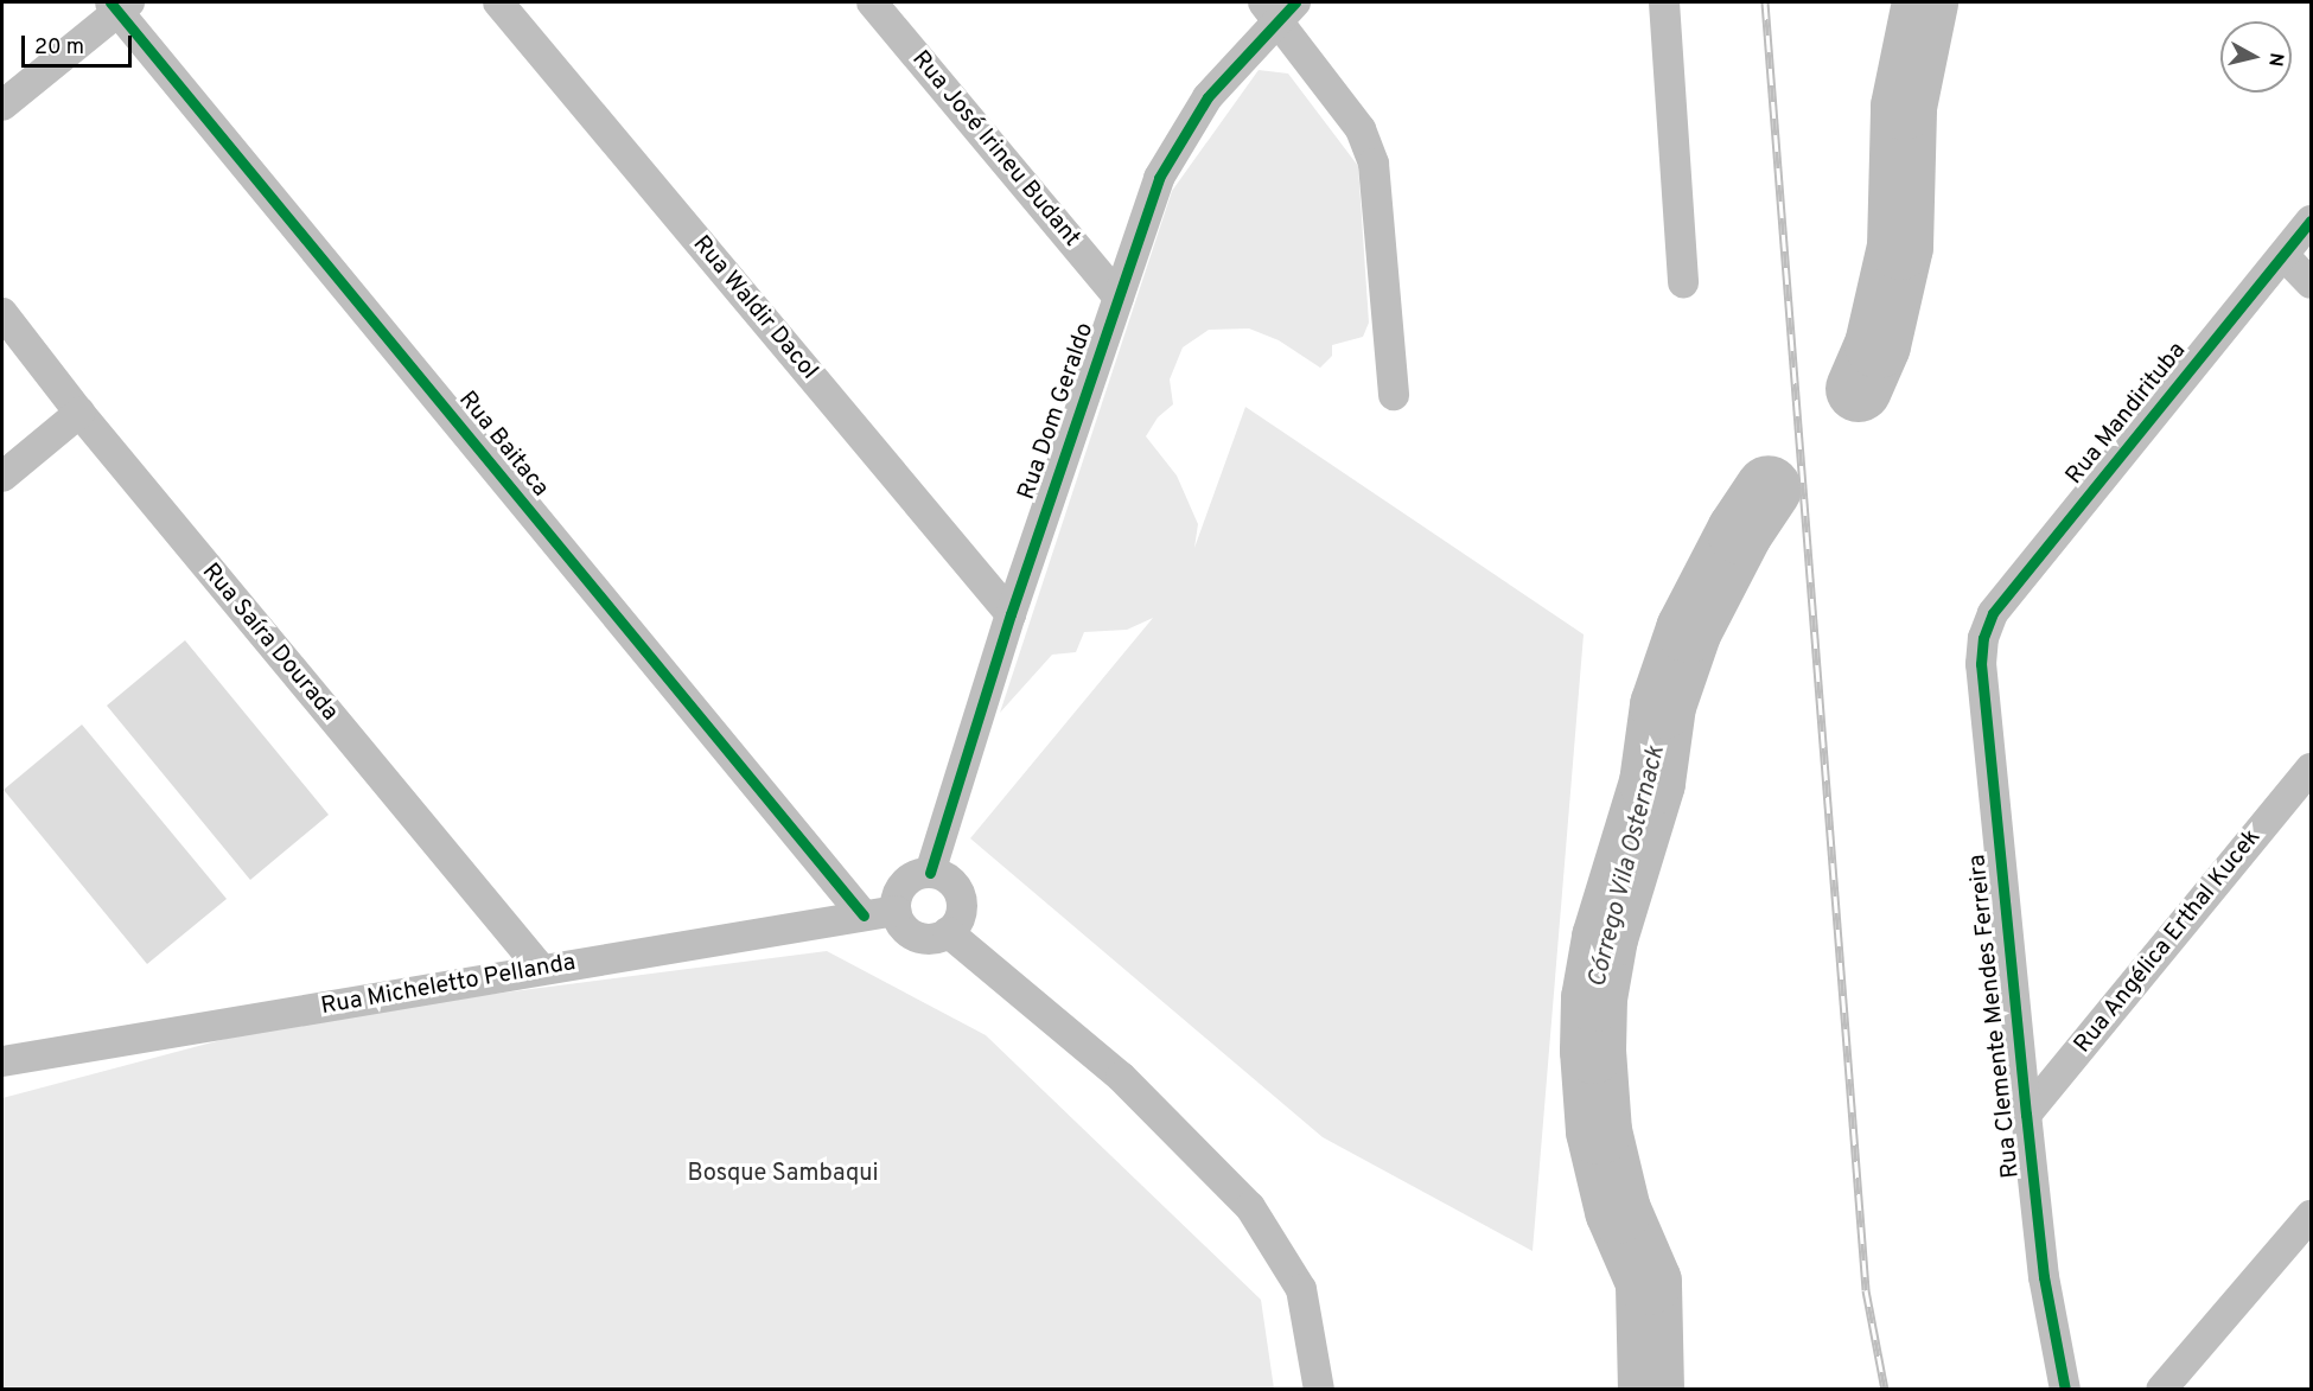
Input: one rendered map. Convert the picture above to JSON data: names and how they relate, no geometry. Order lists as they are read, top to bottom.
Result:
{
  "streets": {
    "street": [
      "Rua José Irineu Budant",
      "Rua Waldir Dacol",
      "Rua Dom Geraldo",
      "Rua Mandirituba",
      "Rua Baitaca",
      "Rua Saíra Dourada",
      "Rua Angélica Erthal Kucek",
      "Rua Micheletto Pellanda",
      "Rua Clemente Mendes Ferreira"
    ]
  },
  "crossings": [
    ["Rua José Irineu Budant", "Rua Dom Geraldo"],
    ["Rua Waldir Dacol", "Rua Dom Geraldo"],
    ["Rua Dom Geraldo", "Rua Micheletto Pellanda"],
    ["Rua Mandirituba", "Rua Clemente Mendes Ferreira"],
    ["Rua Baitaca", "Rua Micheletto Pellanda"],
    ["Rua Saíra Dourada", "Rua Micheletto Pellanda"],
    ["Rua Angélica Erthal Kucek", "Rua Clemente Mendes Ferreira"]
  ],
  "water": ["Córrego Vila Osternack"],
  "parks": ["Bosque Sambaqui"],
  "scale_bar": "20 m",
  "north": "right"
}
